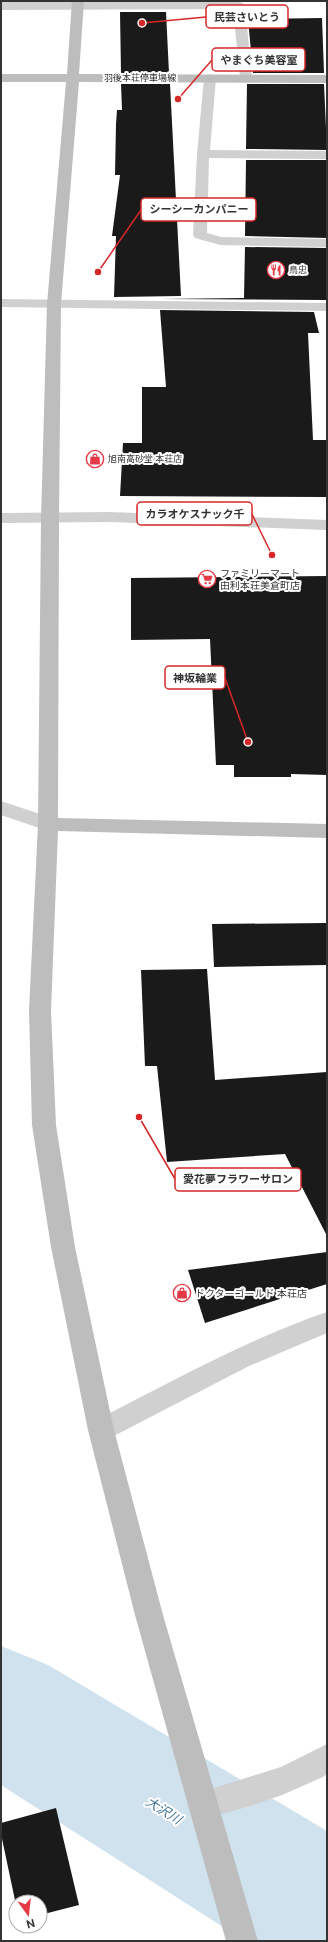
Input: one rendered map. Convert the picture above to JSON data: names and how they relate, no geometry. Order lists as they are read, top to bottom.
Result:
{
  "streets": {
    "street": ["羽後本荘停車場線"]
  },
  "water": ["大沢川"],
  "places": {
    "other": [
      "民芸さいとう",
      "やまぐち美容室",
      "シーシーカンパニー",
      "カラオケスナック千",
      "神坂輪業",
      "愛花夢フラワーサロン"
    ],
    "restaurant": ["鳥忠"],
    "shop": ["旭南高砂堂 本荘店", "ドクターゴールド 本荘店"],
    "supermarket": ["ファミリーマート 由利本荘美倉町店"]
  },
  "north": "bottom"
}
